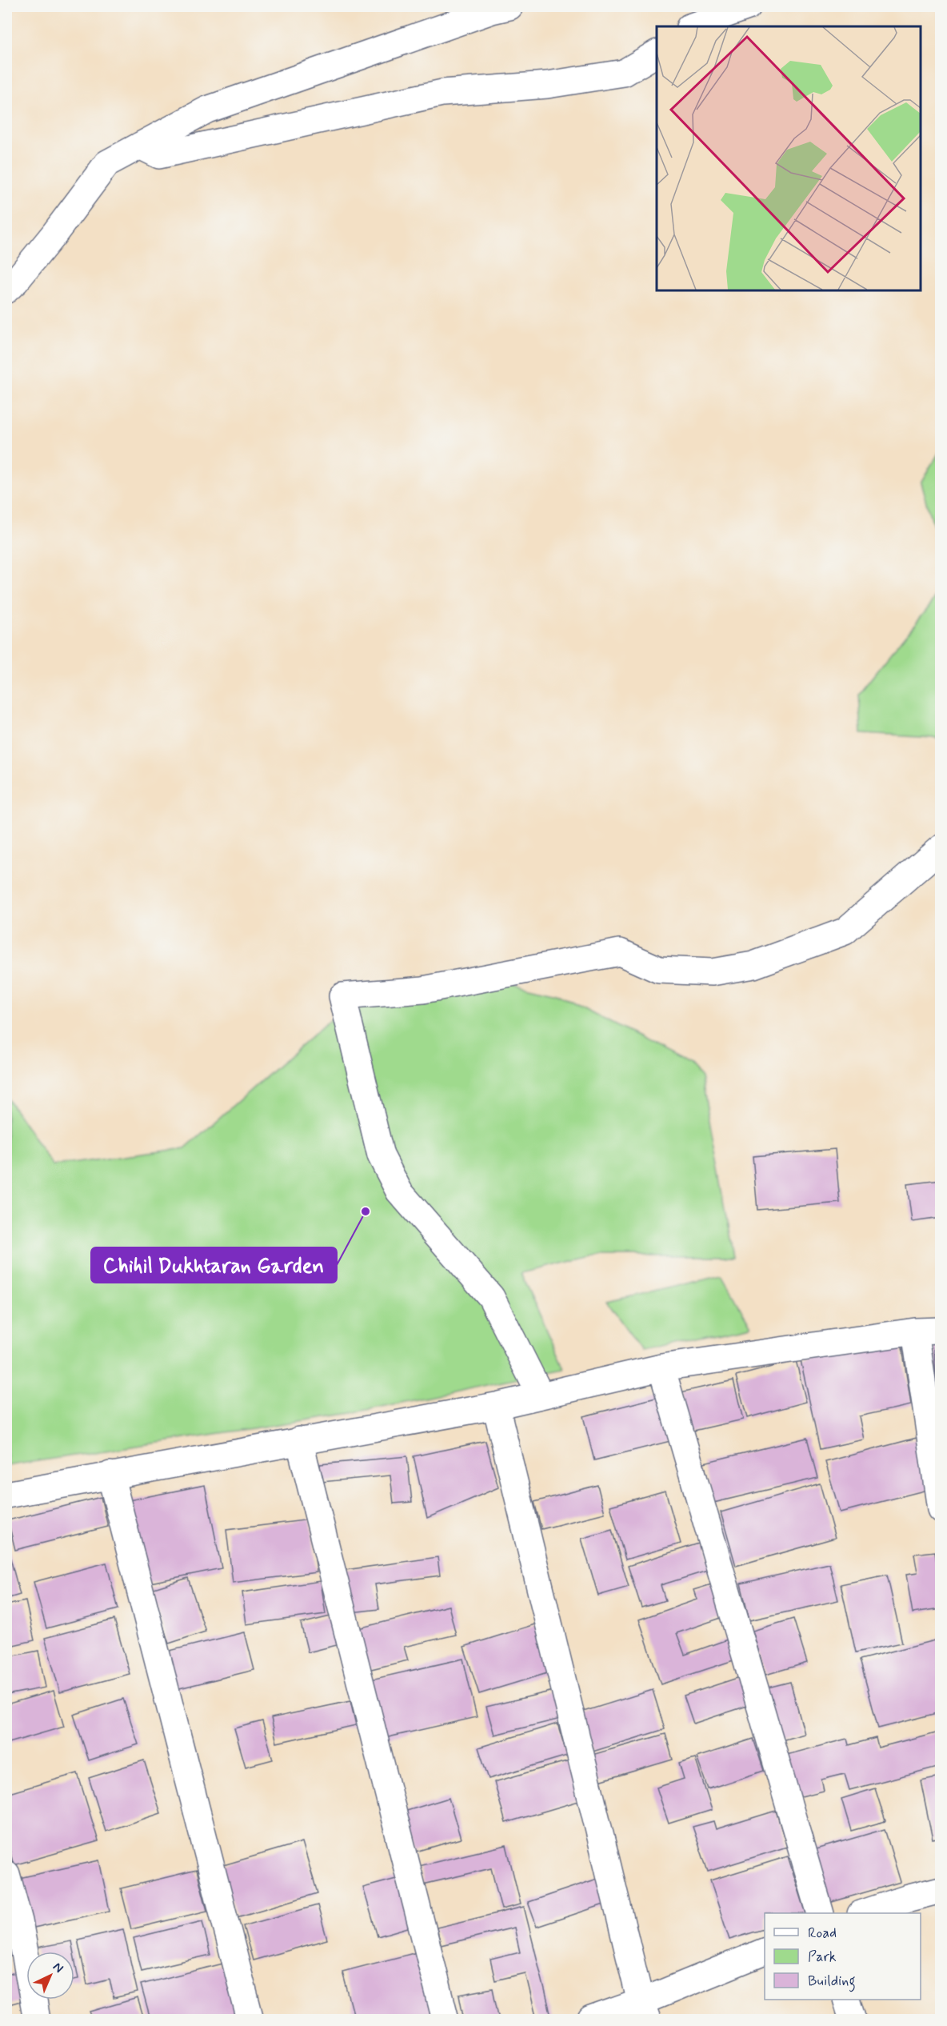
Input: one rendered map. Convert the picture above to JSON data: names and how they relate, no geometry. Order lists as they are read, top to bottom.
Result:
{
  "places": ["Chihil Dukhtaran Garden"],
  "legend": ["Road", "Park", "Building"],
  "north": "top right"
}
